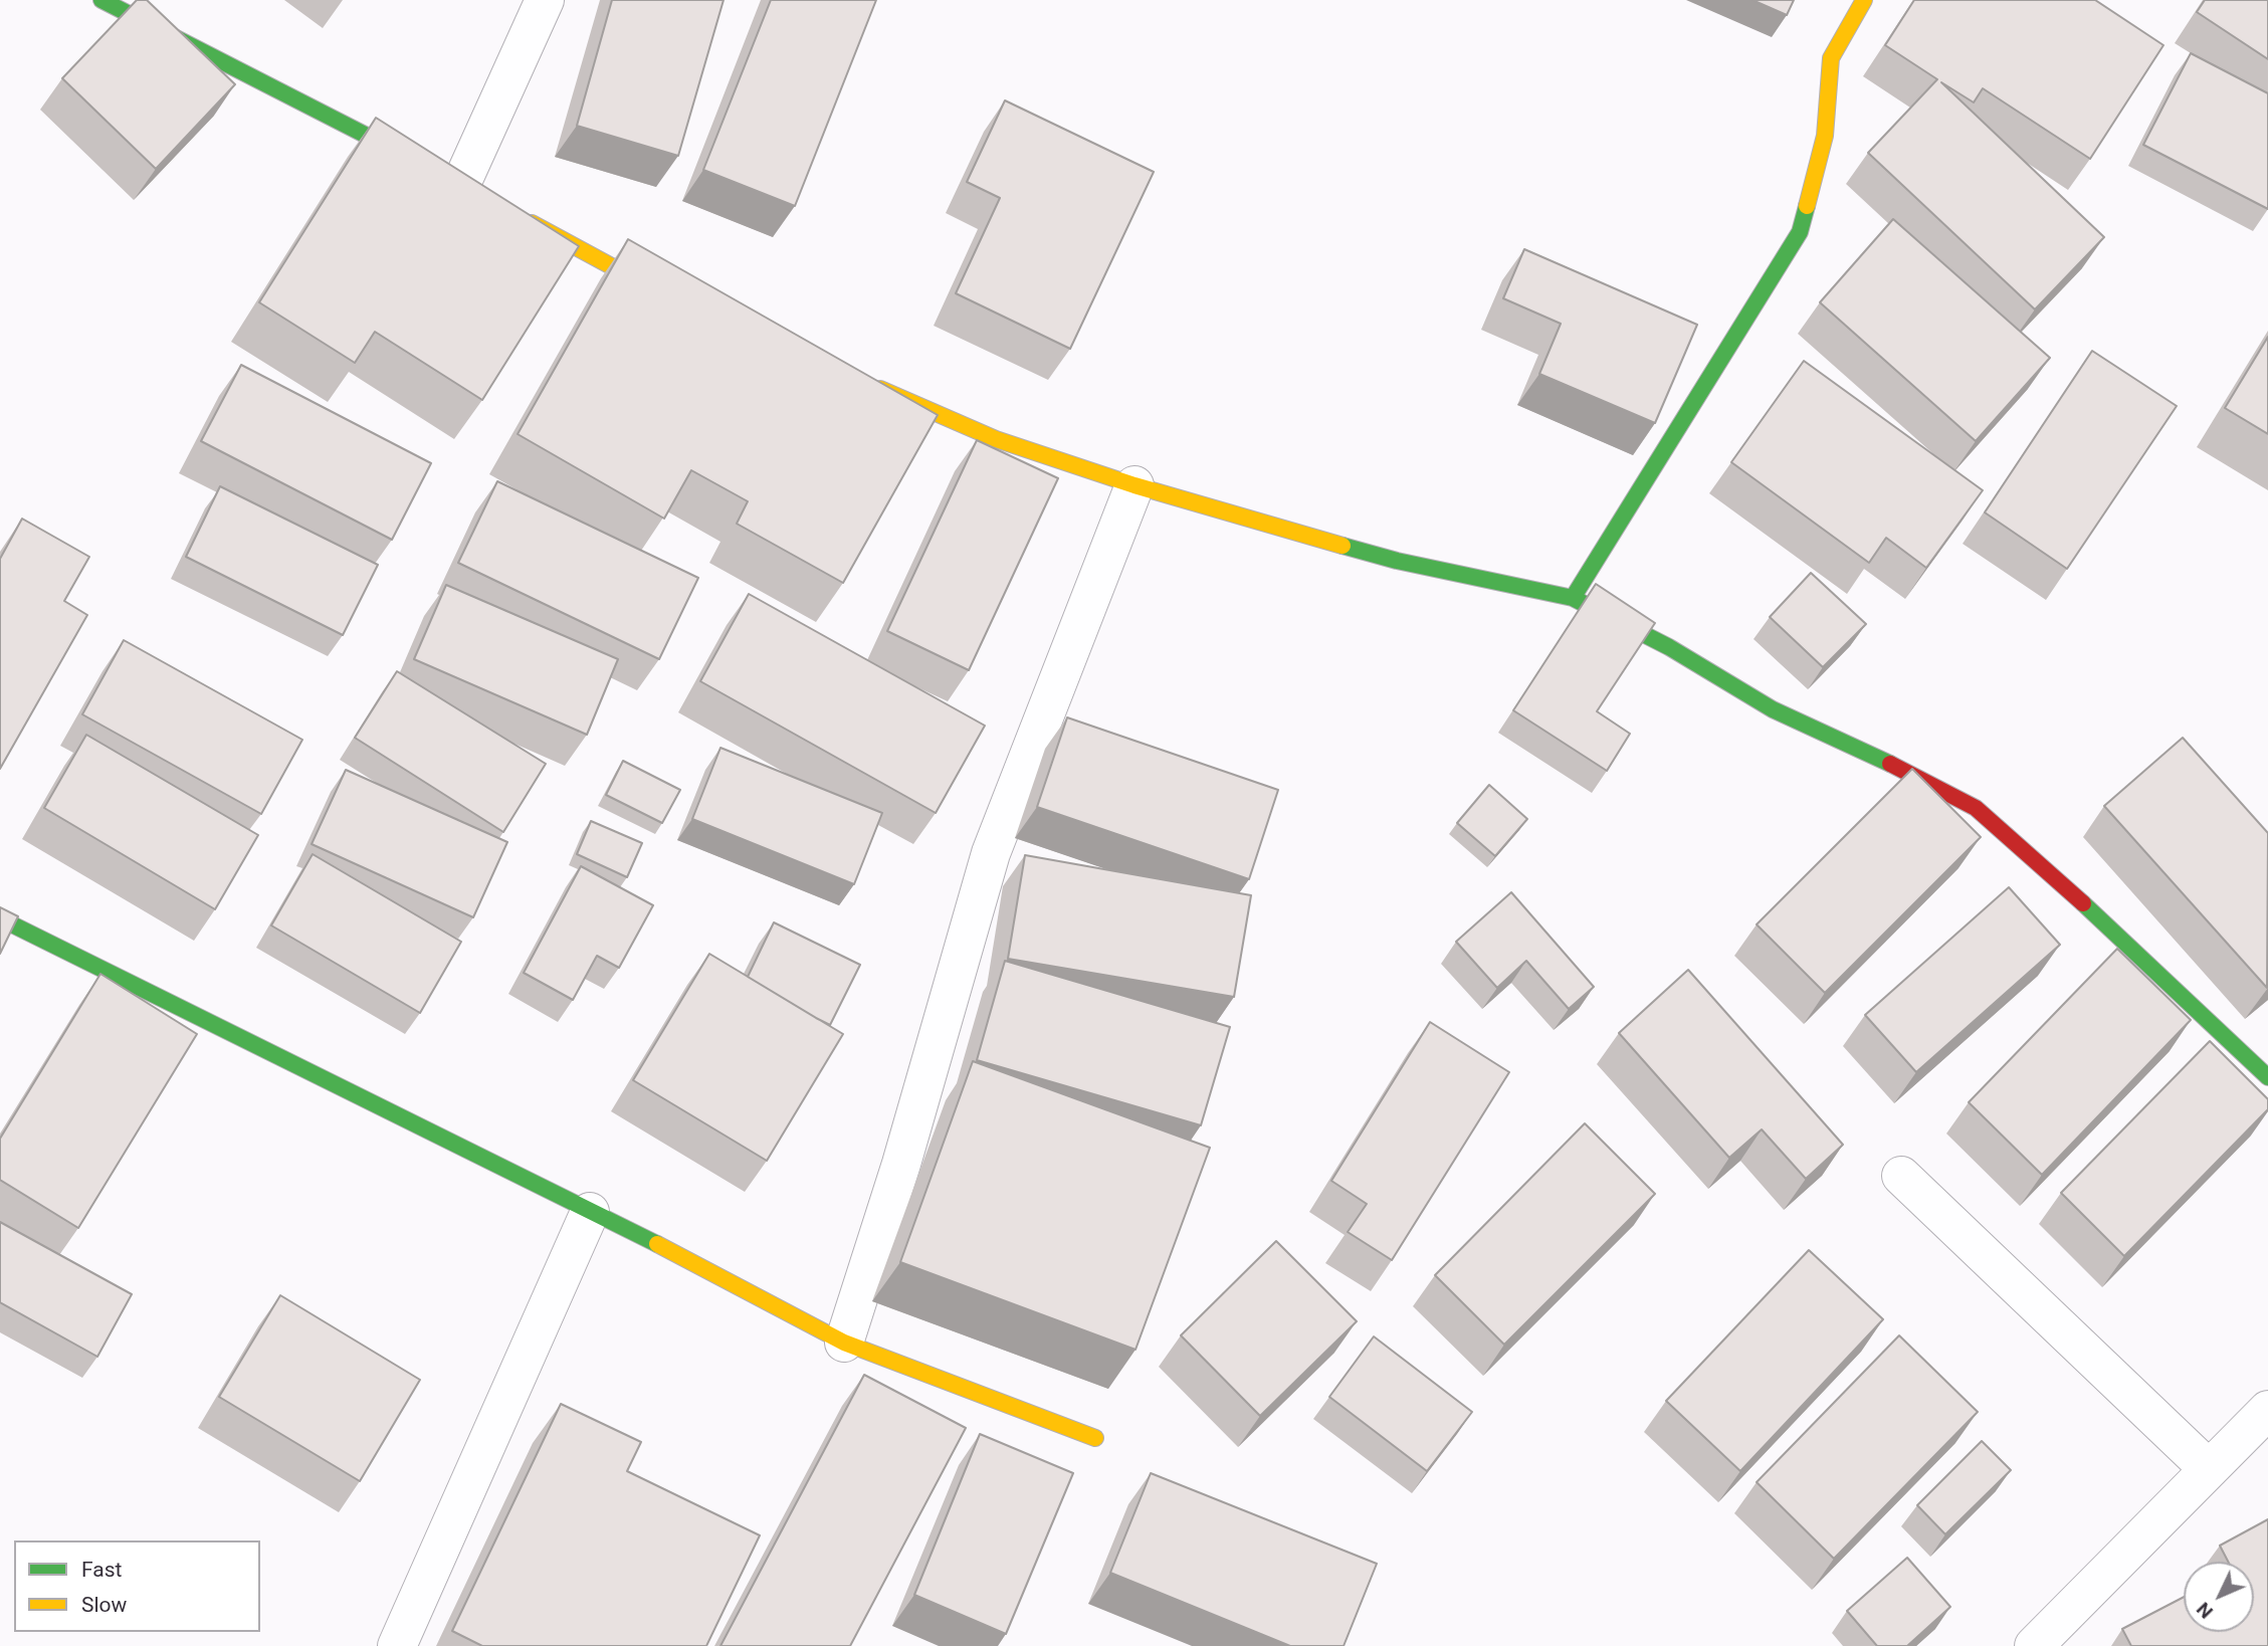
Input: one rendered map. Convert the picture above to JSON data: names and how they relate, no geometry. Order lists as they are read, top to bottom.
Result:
{
  "legend": ["Fast", "Slow"],
  "north": "bottom left"
}
